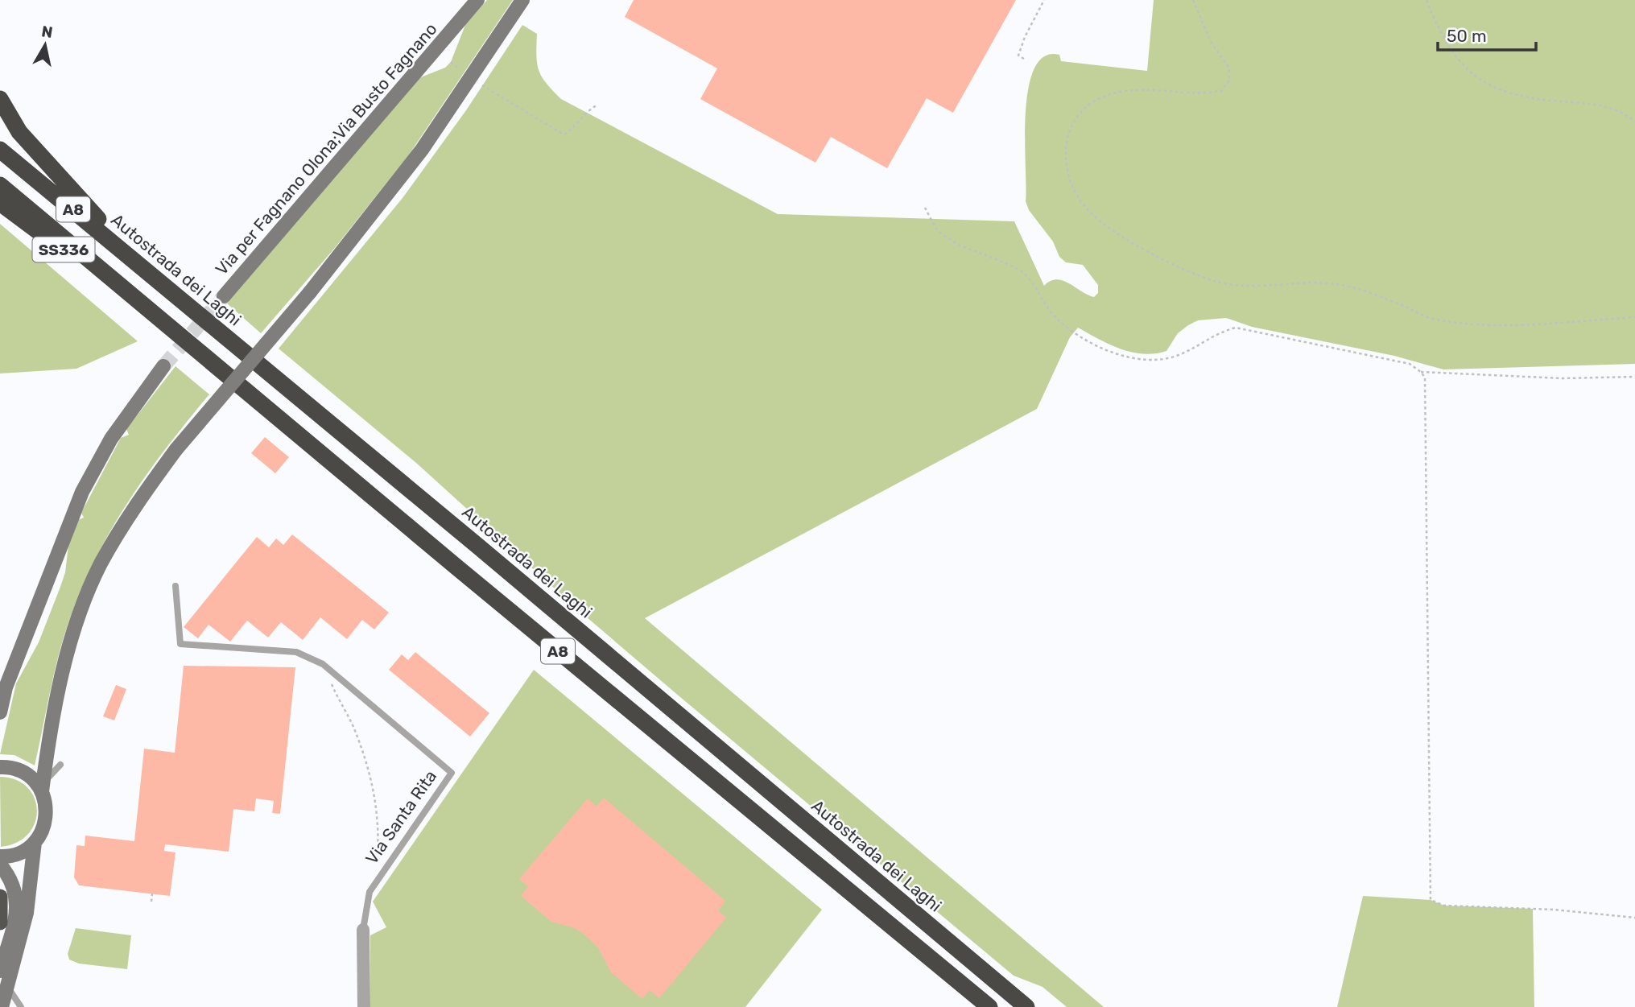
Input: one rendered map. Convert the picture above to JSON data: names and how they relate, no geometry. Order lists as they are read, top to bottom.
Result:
{
  "streets": {
    "highway": ["A8", "SS336", "Autostrada dei Laghi"],
    "main road": ["Via per Fagnano Olona;Via Busto Fagnano"],
    "street": ["Via Santa Rita"]
  },
  "crossings": [
    ["A8", "SS336"]
  ],
  "scale_bar": "50 m",
  "north": "top"
}
